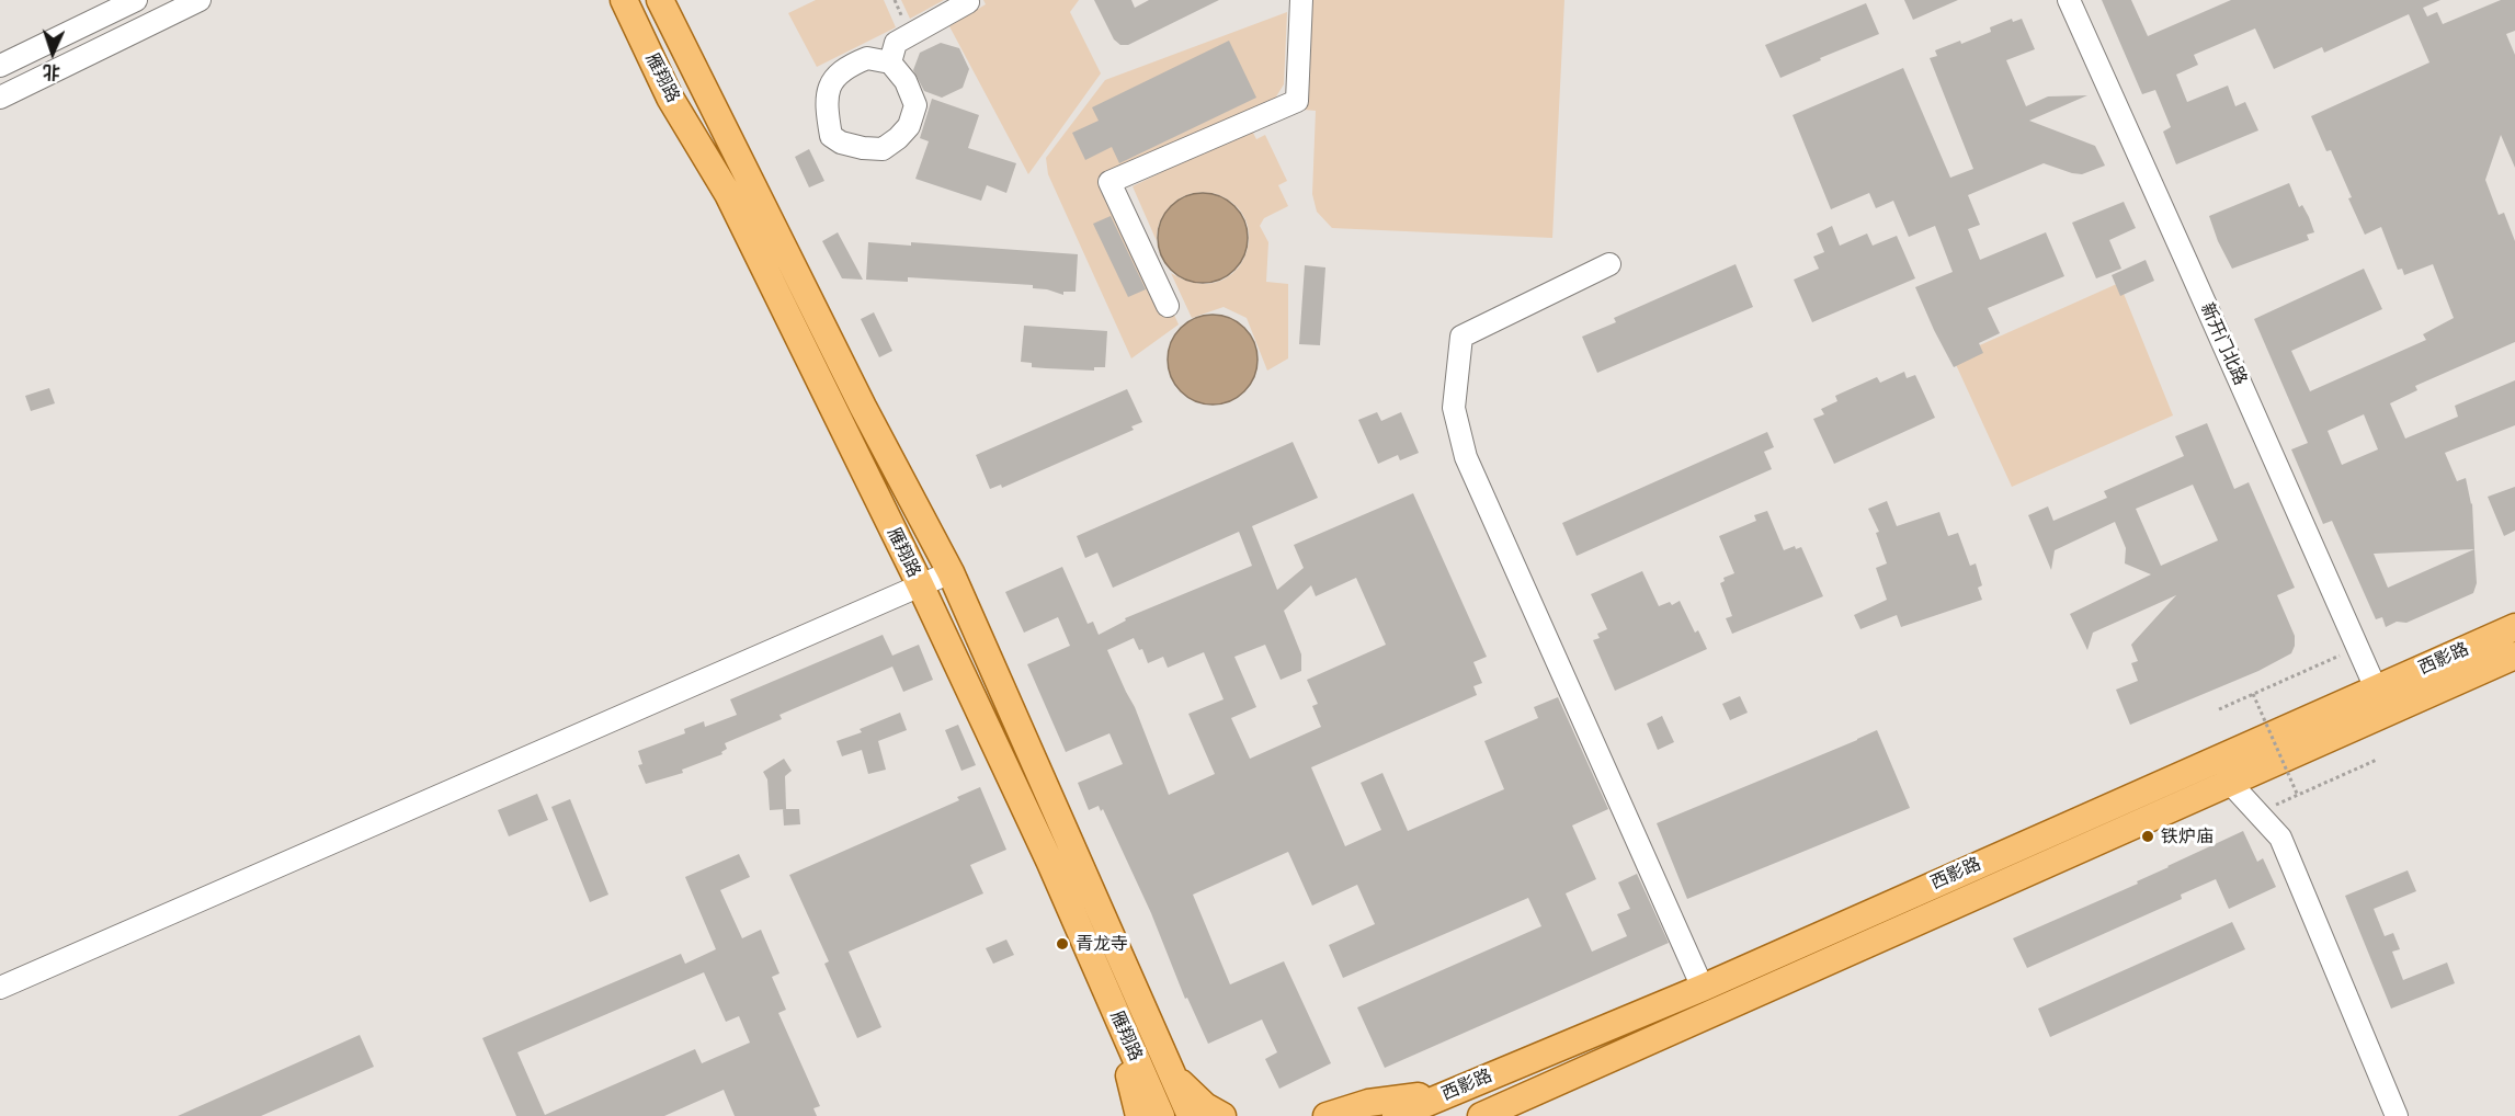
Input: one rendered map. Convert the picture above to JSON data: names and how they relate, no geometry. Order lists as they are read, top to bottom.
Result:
{
  "streets": {
    "main road": ["雁翔路", "西影路"],
    "street": ["新开门北路"]
  },
  "crossings": [
    ["新开门北路", "西影路"]
  ],
  "places": ["铁炉庙", "青龙寺"],
  "north": "bottom"
}
